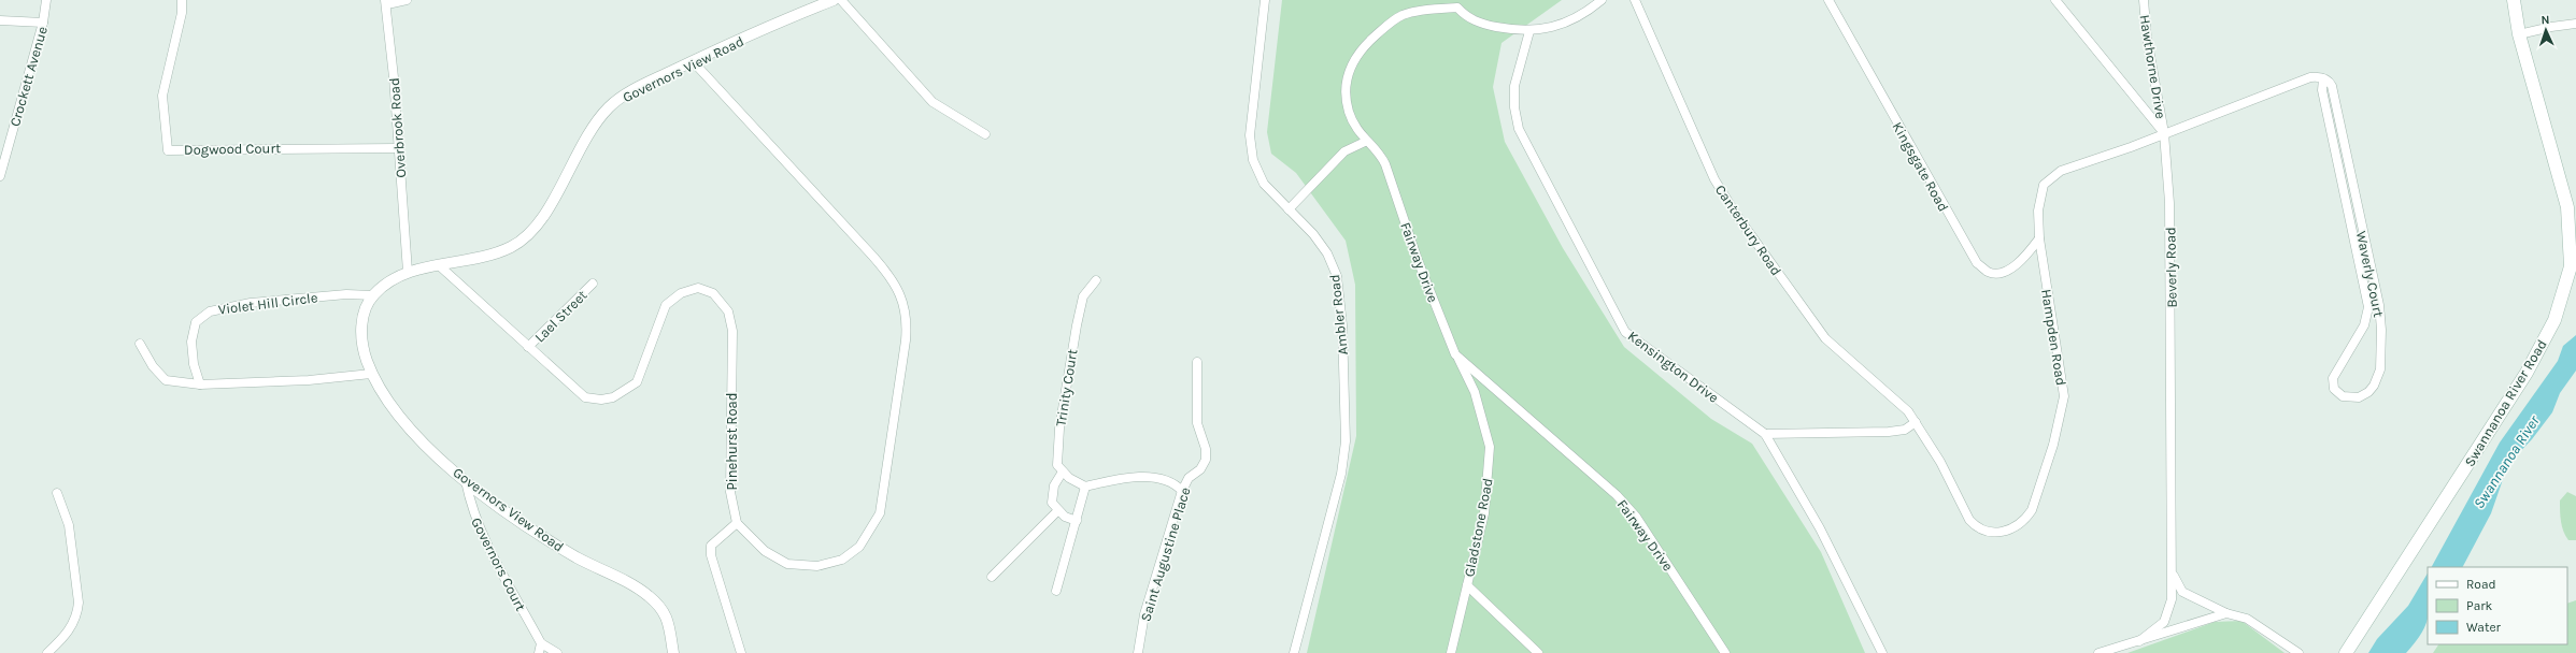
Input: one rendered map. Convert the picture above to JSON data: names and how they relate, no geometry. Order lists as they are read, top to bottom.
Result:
{
  "streets": {
    "main road": ["Swannanoa River Road"],
    "street": [
      "Hawthorne Drive",
      "Governors View Road",
      "Crockett Avenue",
      "Overbrook Road",
      "Dogwood Court",
      "Kingsgate Road",
      "Canterbury Road",
      "Fairway Drive",
      "Beverly Road",
      "Waverly Court",
      "Violet Hill Circle",
      "Ambler Road",
      "Lael Street",
      "Hampden Road",
      "Kensington Drive",
      "Trinity Court",
      "Pinehurst Road",
      "Gladstone Road",
      "Saint Augustine Place",
      "Governors Court"
    ]
  },
  "crossings": [
    ["Hawthorne Drive", "Beverly Road"],
    ["Hawthorne Drive", "Hampden Road"],
    ["Governors View Road", "Overbrook Road"],
    ["Governors View Road", "Violet Hill Circle"],
    ["Governors View Road", "Pinehurst Road"],
    ["Governors View Road", "Governors Court"],
    ["Overbrook Road", "Dogwood Court"],
    ["Kingsgate Road", "Hampden Road"],
    ["Canterbury Road", "Hampden Road"],
    ["Fairway Drive", "Kensington Drive"],
    ["Fairway Drive", "Gladstone Road"],
    ["Beverly Road", "Hampden Road"],
    ["Waverly Court", "Hampden Road"],
    ["Lael Street", "Pinehurst Road"]
  ],
  "water": ["Swannanoa River"],
  "legend": ["Road", "Park", "Water"],
  "north": "top"
}
